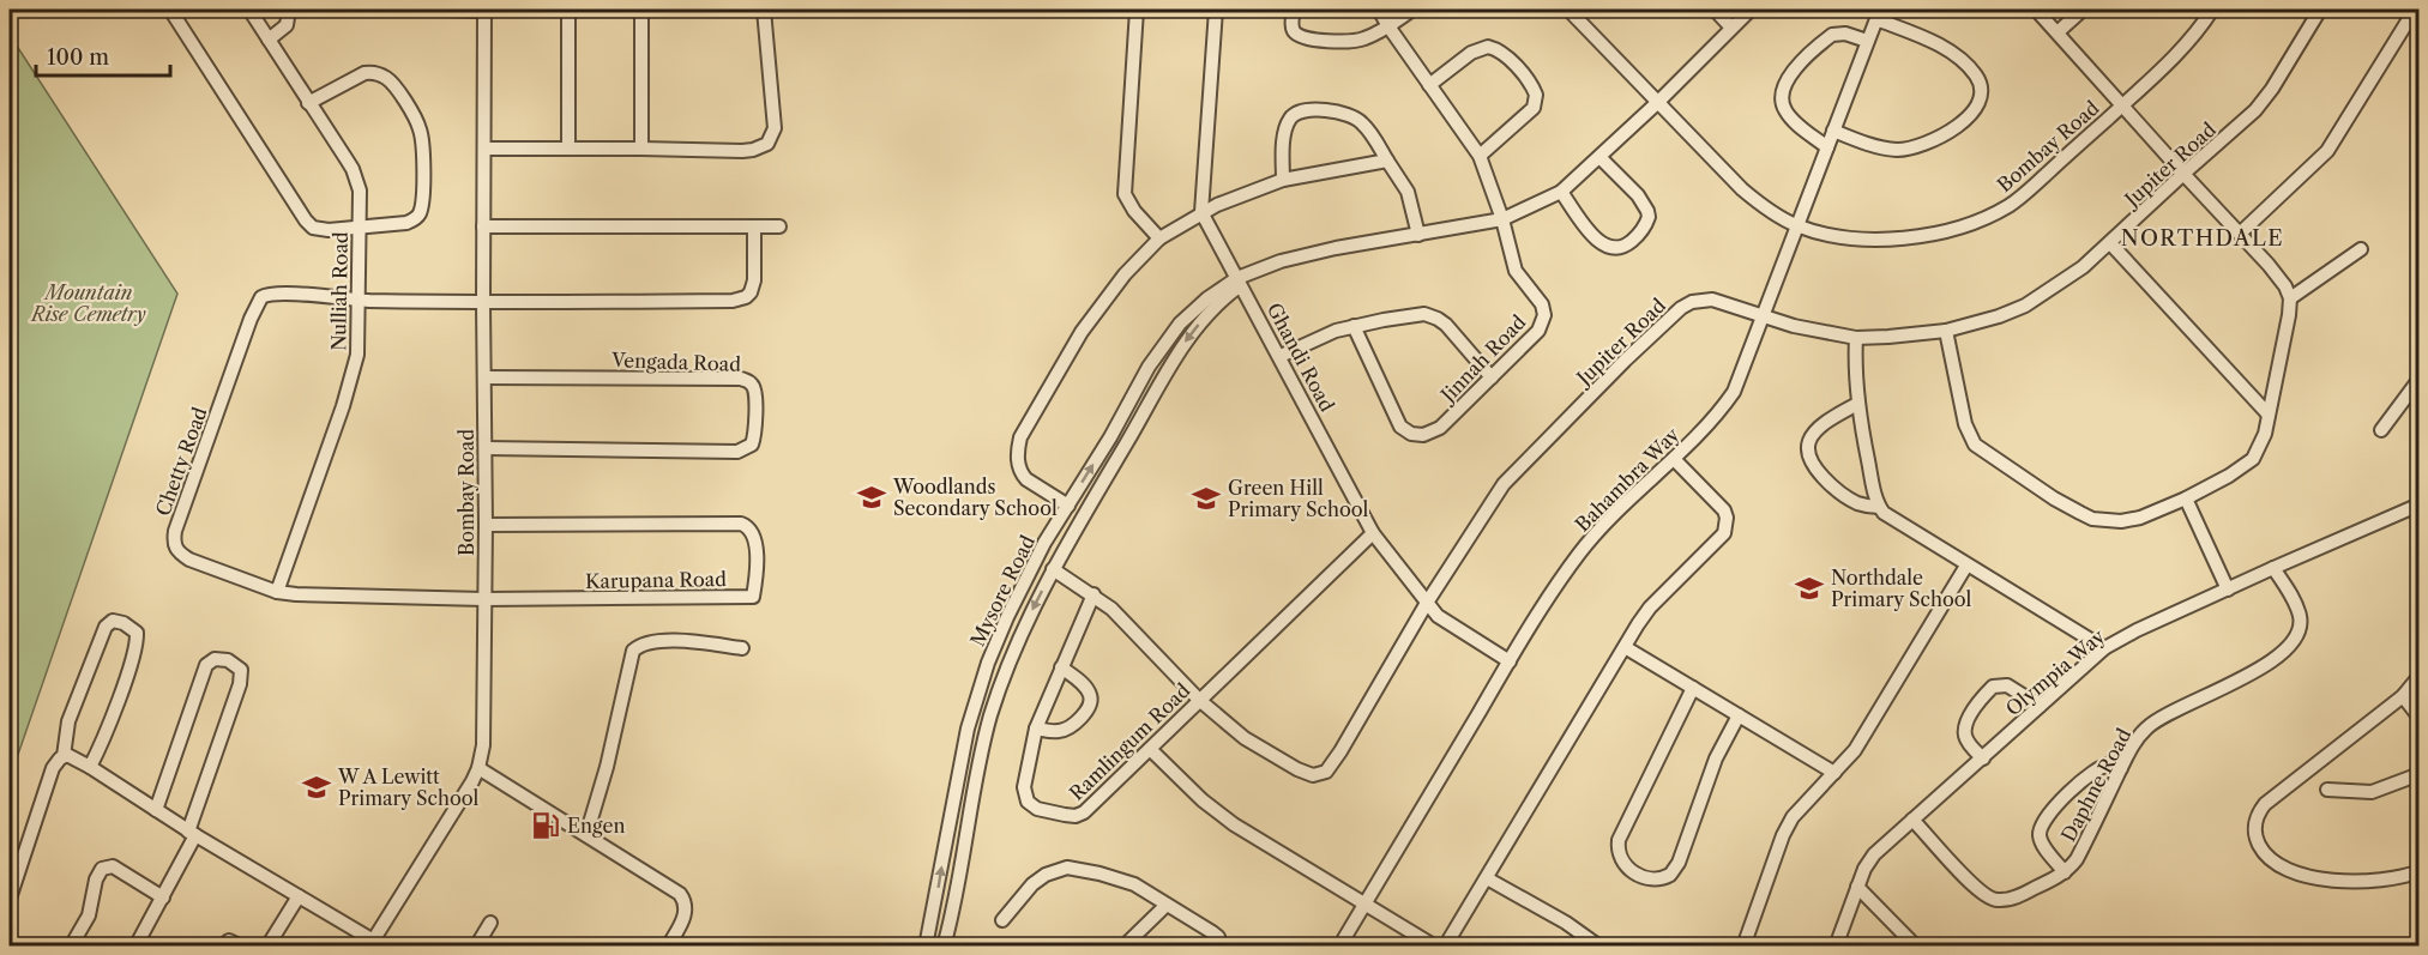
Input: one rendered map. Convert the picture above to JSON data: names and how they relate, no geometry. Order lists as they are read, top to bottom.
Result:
{
  "streets": {
    "street": [
      "Bombay Road",
      "Jupiter Road",
      "Nulliah Road",
      "Ghandi Road",
      "Jinnah Road",
      "Vengada Road",
      "Chetty Road",
      "Bahambra Way",
      "Karupana Road",
      "Mysore Road",
      "Olympia Way",
      "Ramlingum Road",
      "Daphne Road"
    ]
  },
  "crossings": [
    ["Bombay Road", "Vengada Road"],
    ["Bombay Road", "Chetty Road"],
    ["Bombay Road", "Bahambra Way"],
    ["Bombay Road", "Karupana Road"],
    ["Bombay Road", "Mysore Road"],
    ["Jupiter Road", "Ghandi Road"],
    ["Jupiter Road", "Bahambra Way"],
    ["Jupiter Road", "Ramlingum Road"],
    ["Nulliah Road", "Chetty Road"],
    ["Ghandi Road", "Bahambra Way"],
    ["Ghandi Road", "Mysore Road"],
    ["Ghandi Road", "Ramlingum Road"],
    ["Jinnah Road", "Mysore Road"],
    ["Chetty Road", "Karupana Road"],
    ["Olympia Way", "Daphne Road"]
  ],
  "districts": ["NORTHDALE"],
  "parks": ["Mountain Rise Cemetry"],
  "places": {
    "school or university": [
      "Woodlands Secondary School",
      "Green Hill Primary School",
      "Northdale Primary School",
      "W A Lewitt Primary School"
    ],
    "fuel station": ["Engen"]
  },
  "scale_bar": "100 m"
}
